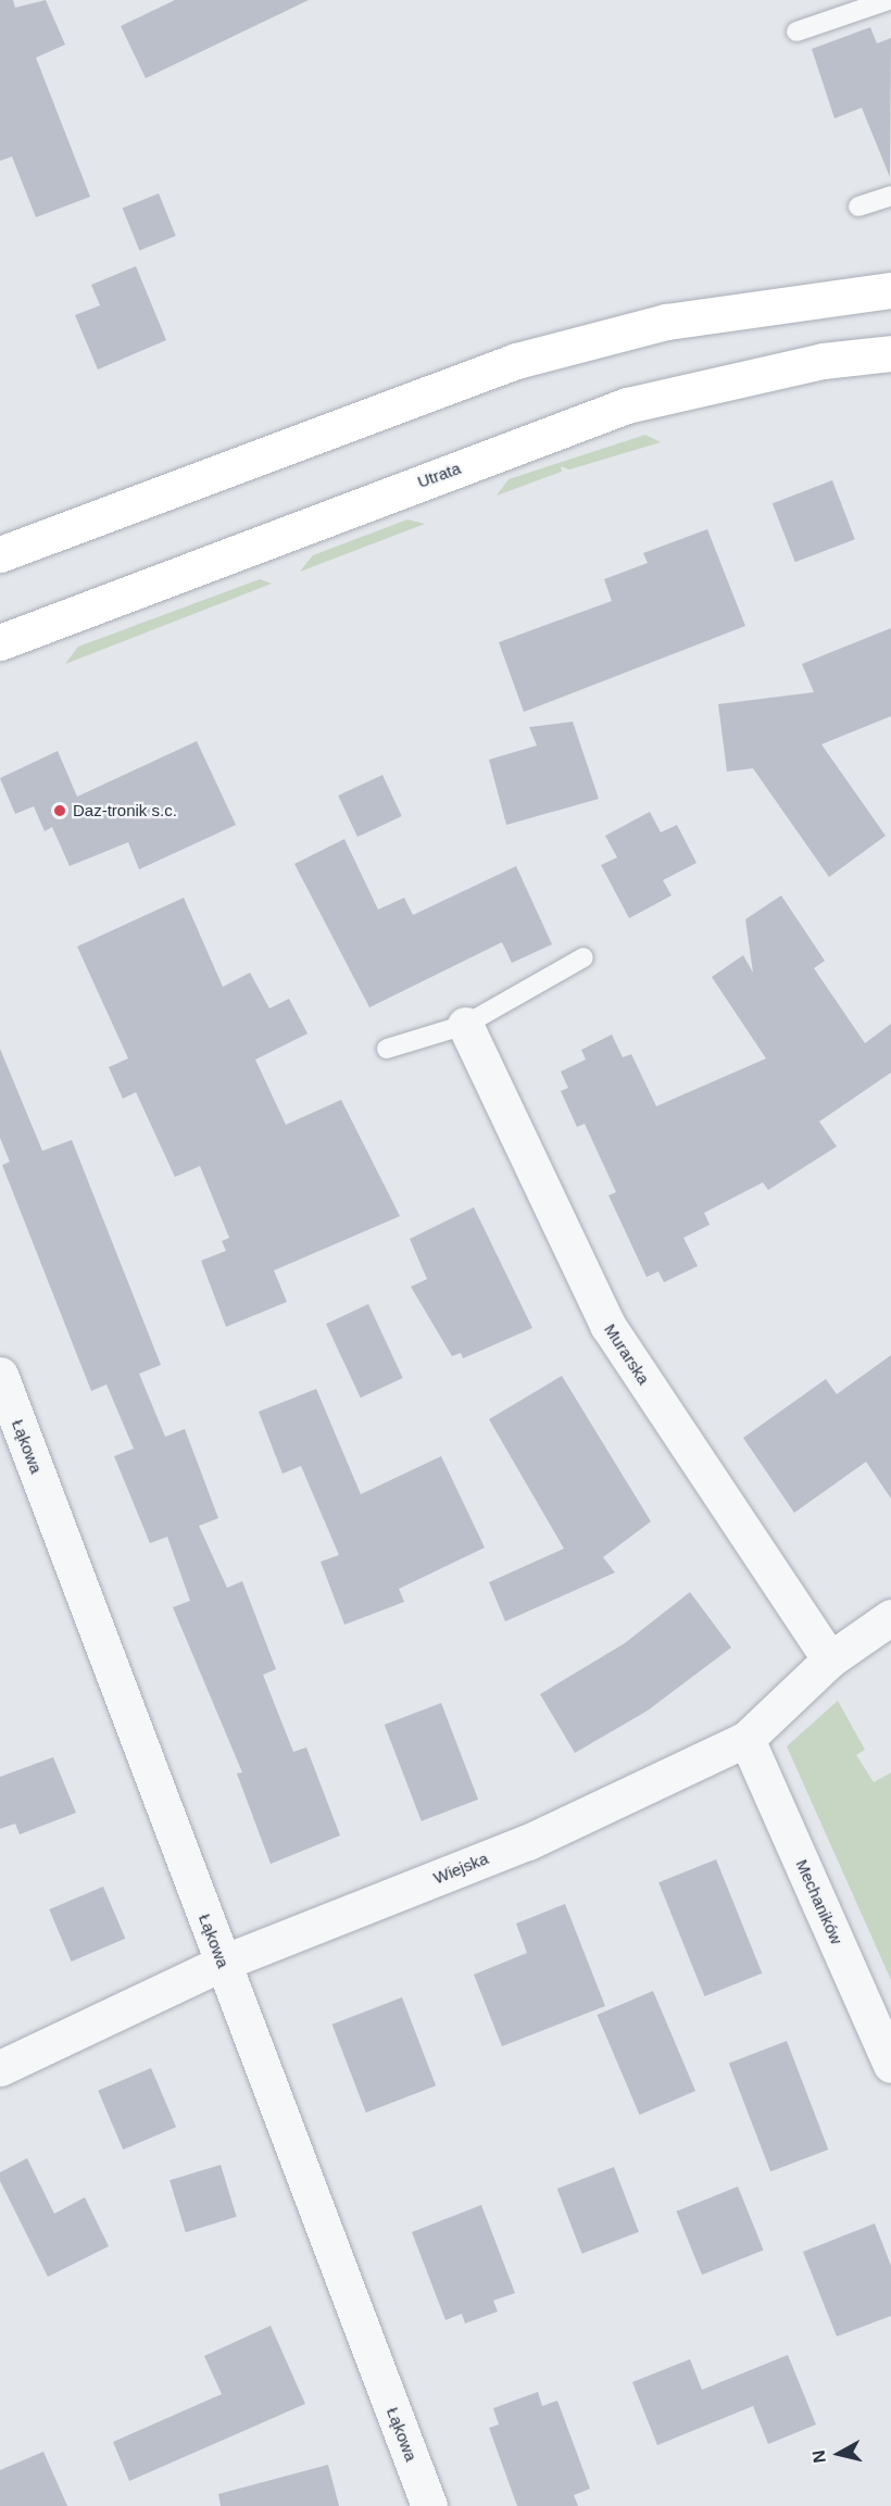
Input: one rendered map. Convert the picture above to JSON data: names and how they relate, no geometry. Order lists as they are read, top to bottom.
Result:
{
  "streets": {
    "main road": ["Utrata"],
    "street": [
      "Murarska",
      "Łąkowa",
      "Wiejska",
      "Mechaników"
    ]
  },
  "crossings": [
    ["Murarska", "Wiejska"],
    ["Łąkowa", "Wiejska"],
    ["Wiejska", "Mechaników"]
  ],
  "places": ["Daz-tronik s.c."],
  "north": "left"
}
